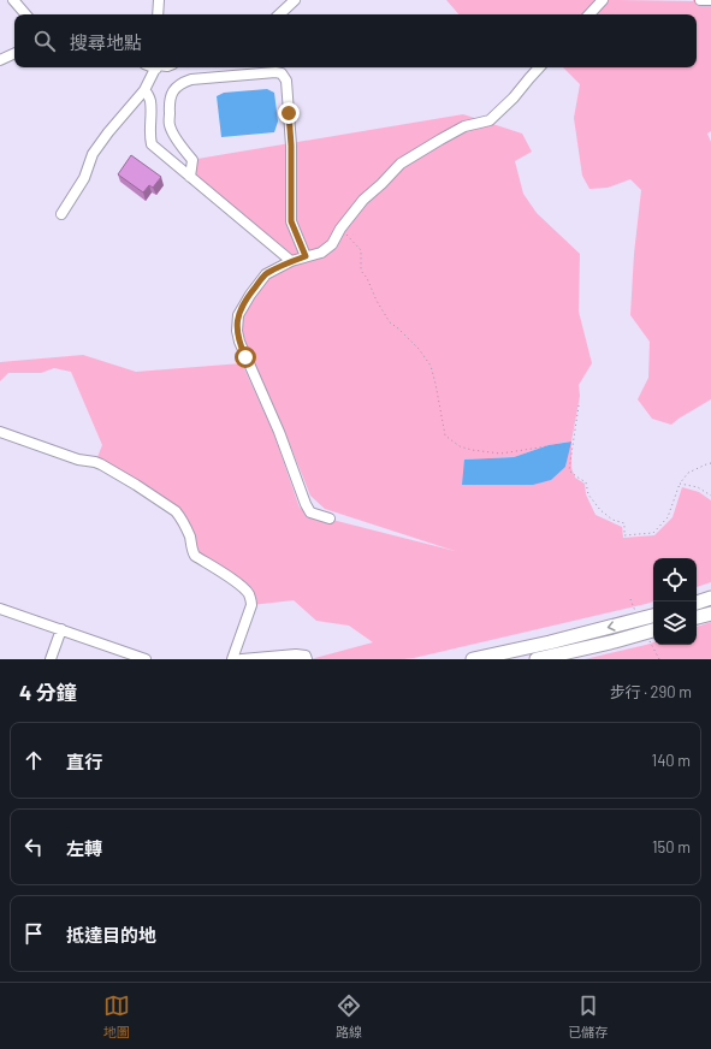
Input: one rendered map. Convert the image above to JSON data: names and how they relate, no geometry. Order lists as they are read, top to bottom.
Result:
{
  "page": {
    "search": "搜尋地點",
    "heading": ["4 分鐘", "步行 · 290 m"],
    "list": [
      ["直行", "140 m"],
      ["左轉", "150 m"],
      "抵達目的地"
    ],
    "nav": ["地圖", "路線", "已儲存"]
  }
}
